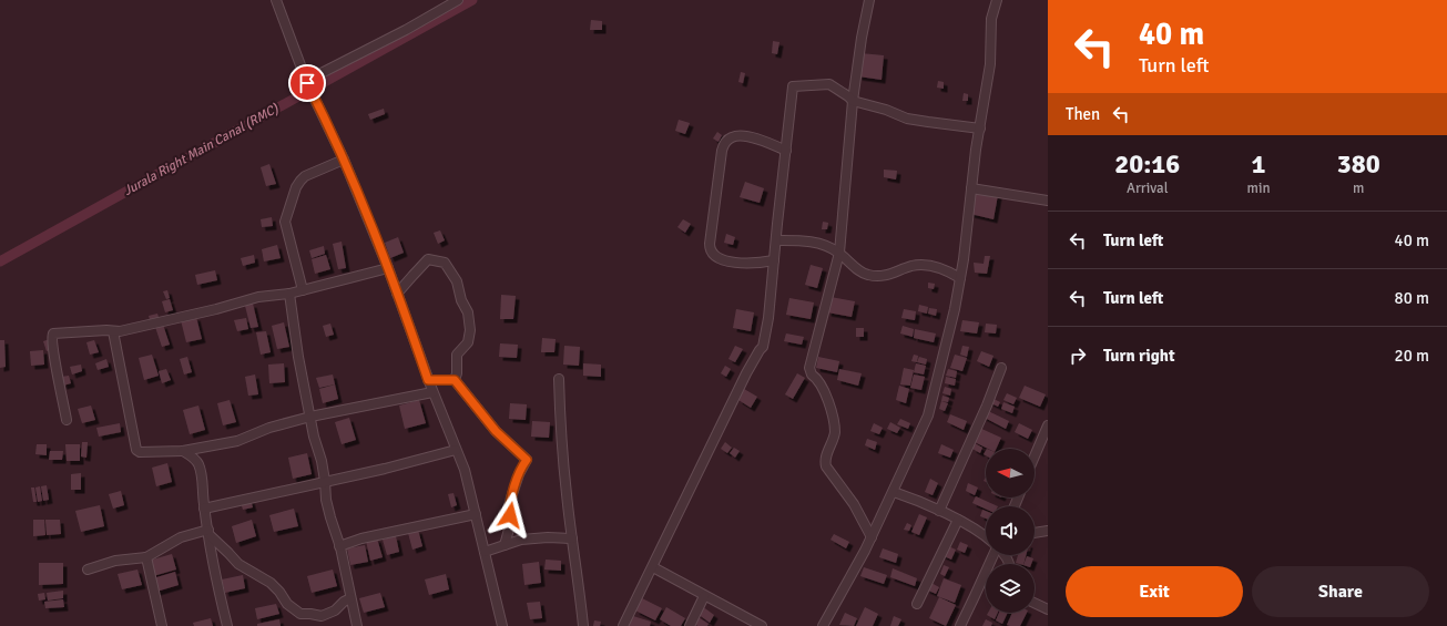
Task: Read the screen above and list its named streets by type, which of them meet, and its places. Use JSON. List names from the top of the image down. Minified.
{"water":["Jurala Right Main Canal (RMC)"],"north":"left","page":{"turn":["40 m","Turn left"],"then":"Then","eta":["20:16","Arrival","1","min","380","m"],"list":[{"name":"Turn left","value":"40 m"},{"name":"Turn left","value":"80 m"},{"name":"Turn right","value":"20 m"}],"buttons":["Exit","Share"]}}
